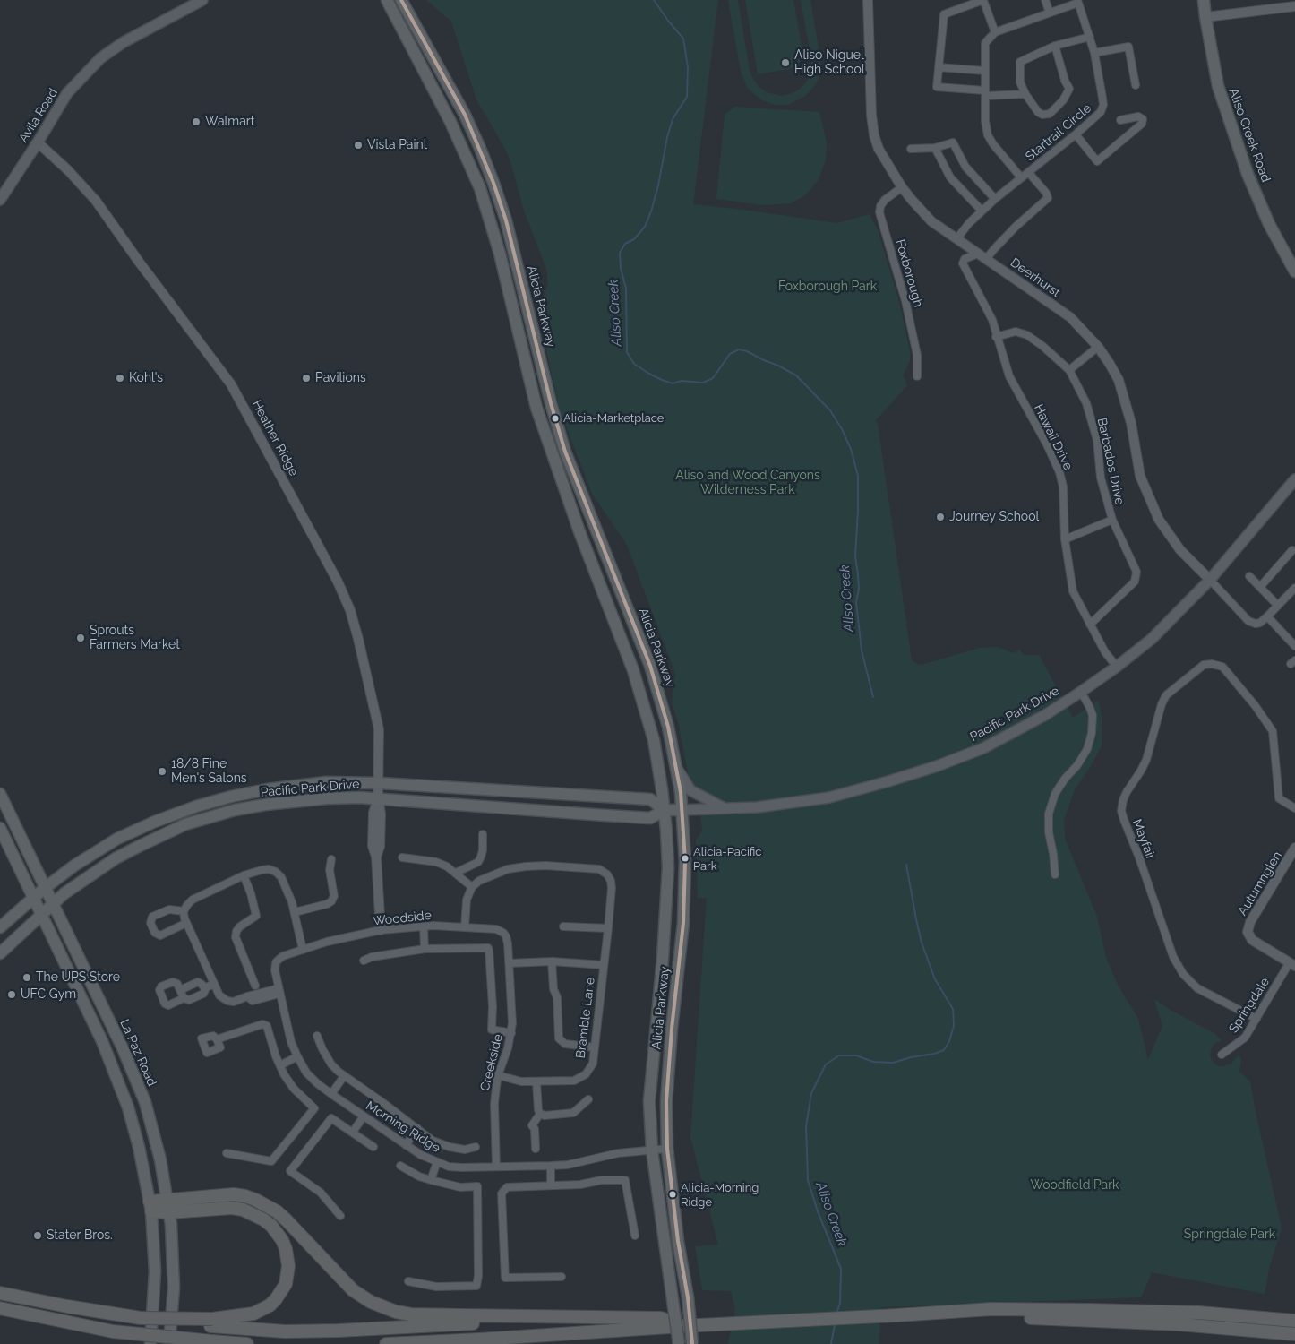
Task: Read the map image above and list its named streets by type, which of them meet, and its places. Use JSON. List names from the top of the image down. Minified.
{"streets":{"main road":["Avila Road","Aliso Creek Road","Alicia Parkway","Pacific Park Drive","La Paz Road"],"street":["Startrail Circle","Foxborough","Deerhurst","Hawaii Drive","Heather Ridge","Barbados Drive","Mayfair","Autumnglen","Woodside","Springdale","Bramble Lane","Creekside","Morning Ridge"]},"crossings":[["Avila Road","Heather Ridge"],["Startrail Circle","Deerhurst"],["Foxborough","Deerhurst"],["Deerhurst","Hawaii Drive"],["Deerhurst","Pacific Park Drive"],["Alicia Parkway","Pacific Park Drive"],["Alicia Parkway","Morning Ridge"],["Hawaii Drive","Barbados Drive"],["Hawaii Drive","Pacific Park Drive"],["Heather Ridge","Pacific Park Drive"],["Heather Ridge","Woodside"],["Pacific Park Drive","La Paz Road"],["Mayfair","Springdale"],["Autumnglen","Springdale"],["Woodside","Creekside"],["Woodside","Morning Ridge"],["Bramble Lane","Creekside"],["Creekside","Morning Ridge"]],"water":["Aliso Creek"],"parks":["Foxborough Park","Aliso and Wood Canyons Wilderness Park","Woodfield Park","Springdale Park"],"places":["Aliso Niguel High School","Walmart","Vista Paint","Kohl's","Pavilions","Alicia-Marketplace","Journey School","Sprouts Farmers Market","18/8 Fine Men's Salons","Alicia-Pacific Park","The UPS Store","UFC Gym","Alicia-Morning Ridge","Stater Bros."]}
